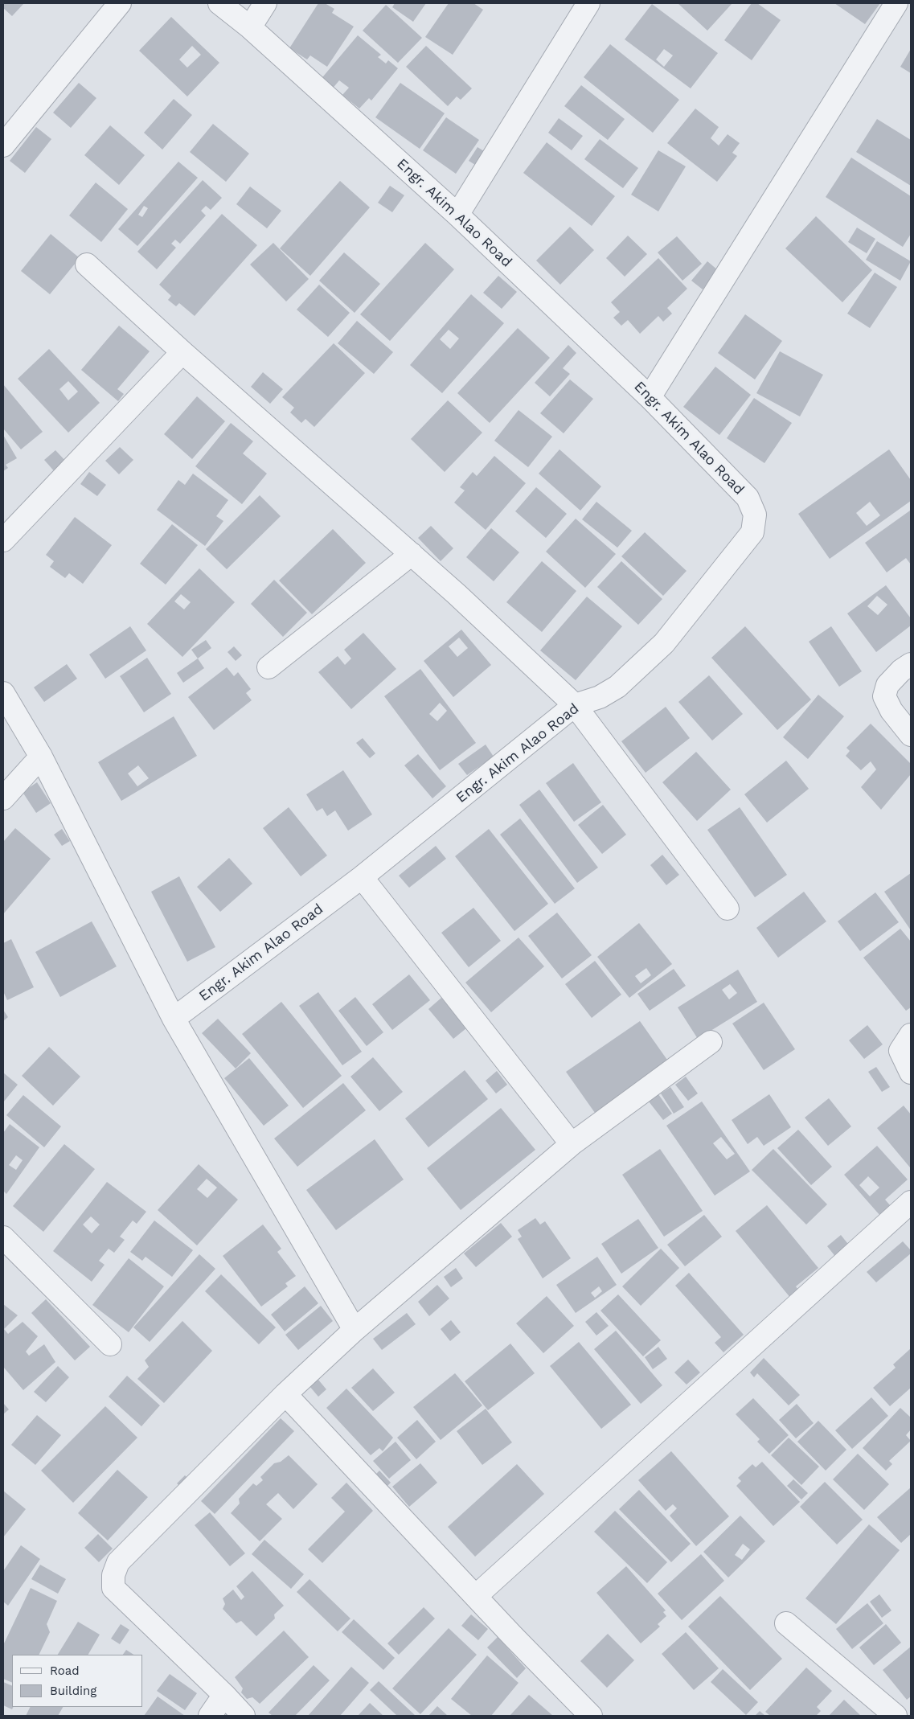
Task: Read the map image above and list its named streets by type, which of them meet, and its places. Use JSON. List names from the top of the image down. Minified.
{"streets":{"street":["Engr. Akim Alao Road"]},"legend":["Road","Building"]}
